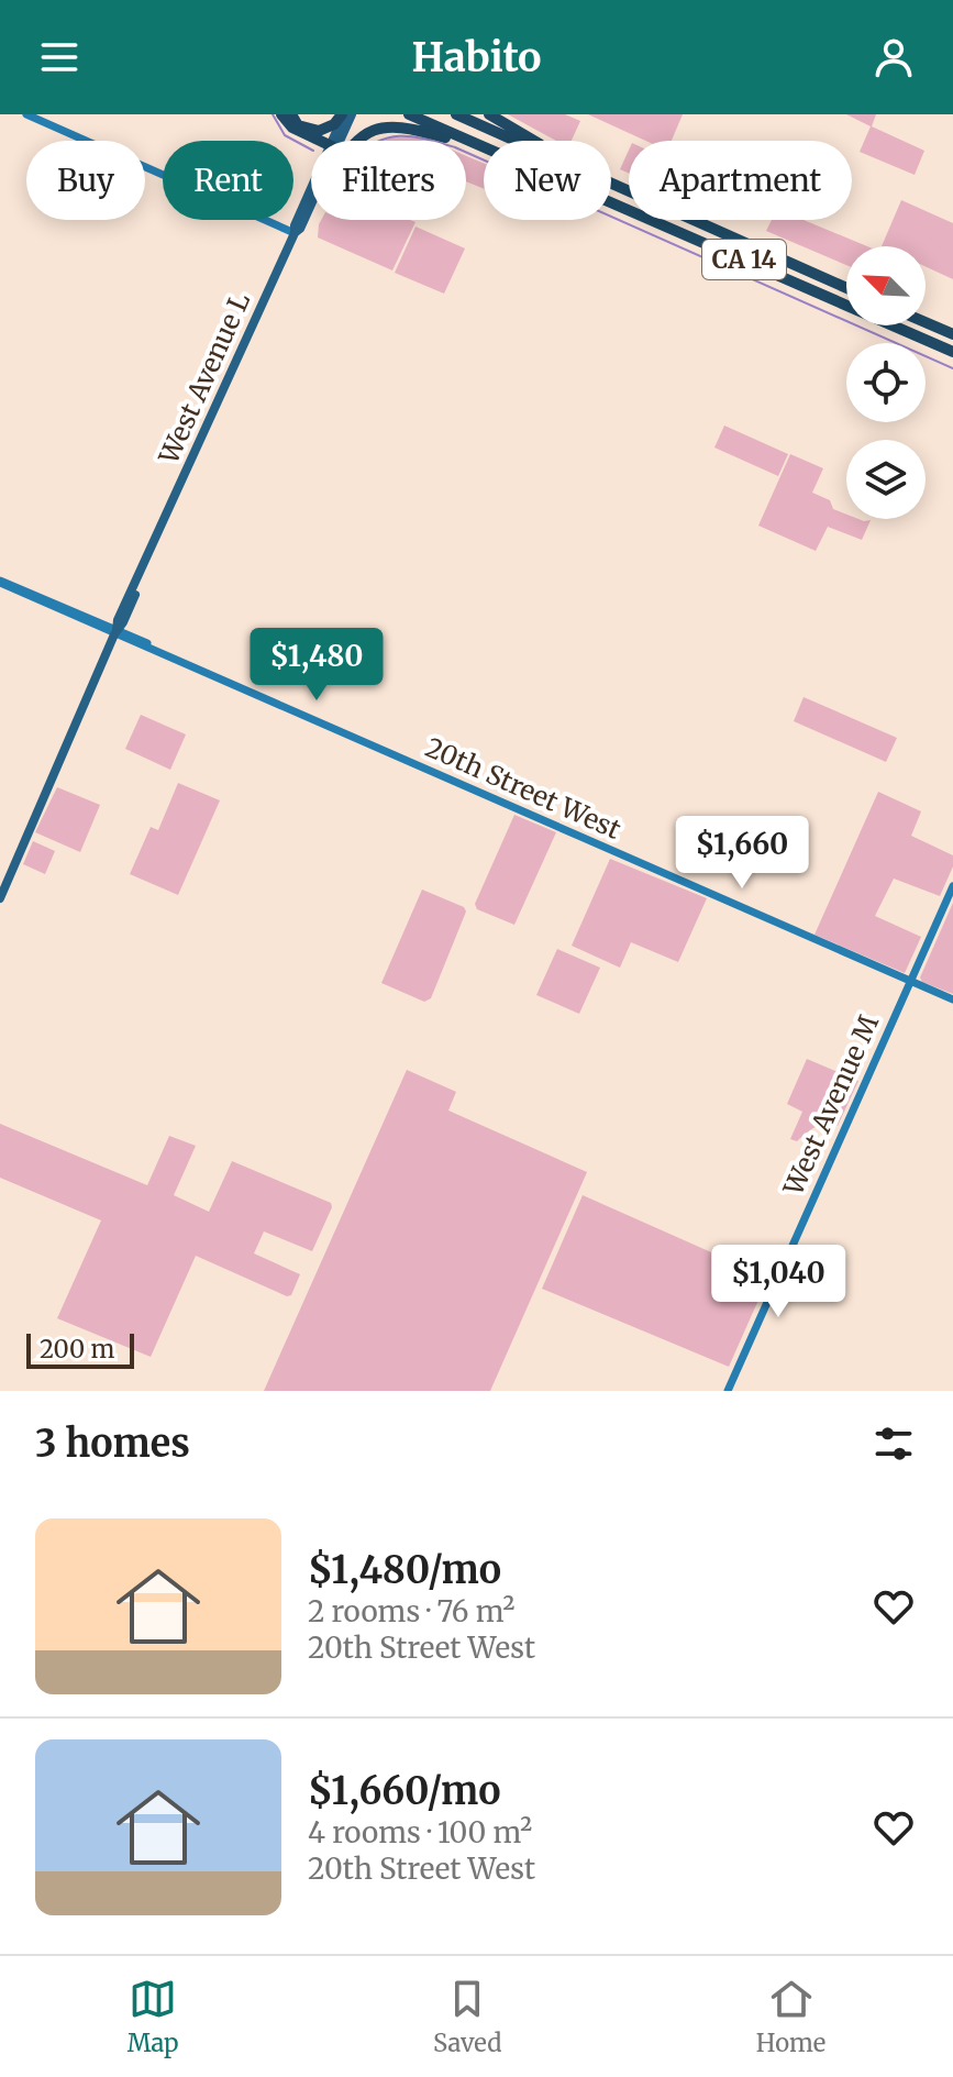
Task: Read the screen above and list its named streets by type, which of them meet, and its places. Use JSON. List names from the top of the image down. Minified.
{"streets":{"highway":["CA 14"],"main road":["West Avenue L","20th Street West","West Avenue M"]},"crossings":[["West Avenue L","20th Street West"],["20th Street West","West Avenue M"]],"scale_bar":"200 m","north":"top left","page":{"header":"Habito","chip":["Buy","Rent","Filters","New","Apartment"],"price":["$1,480","$1,660","$1,040"],"scale":"200 m","heading":"3 homes","list":[{"name":"$1,480/mo","note":"2 rooms · 76 m² · 20th Street West"},{"name":"$1,660/mo","note":"4 rooms · 100 m² · 20th Street West"}],"tabs":["Map","Saved","Home"]}}
